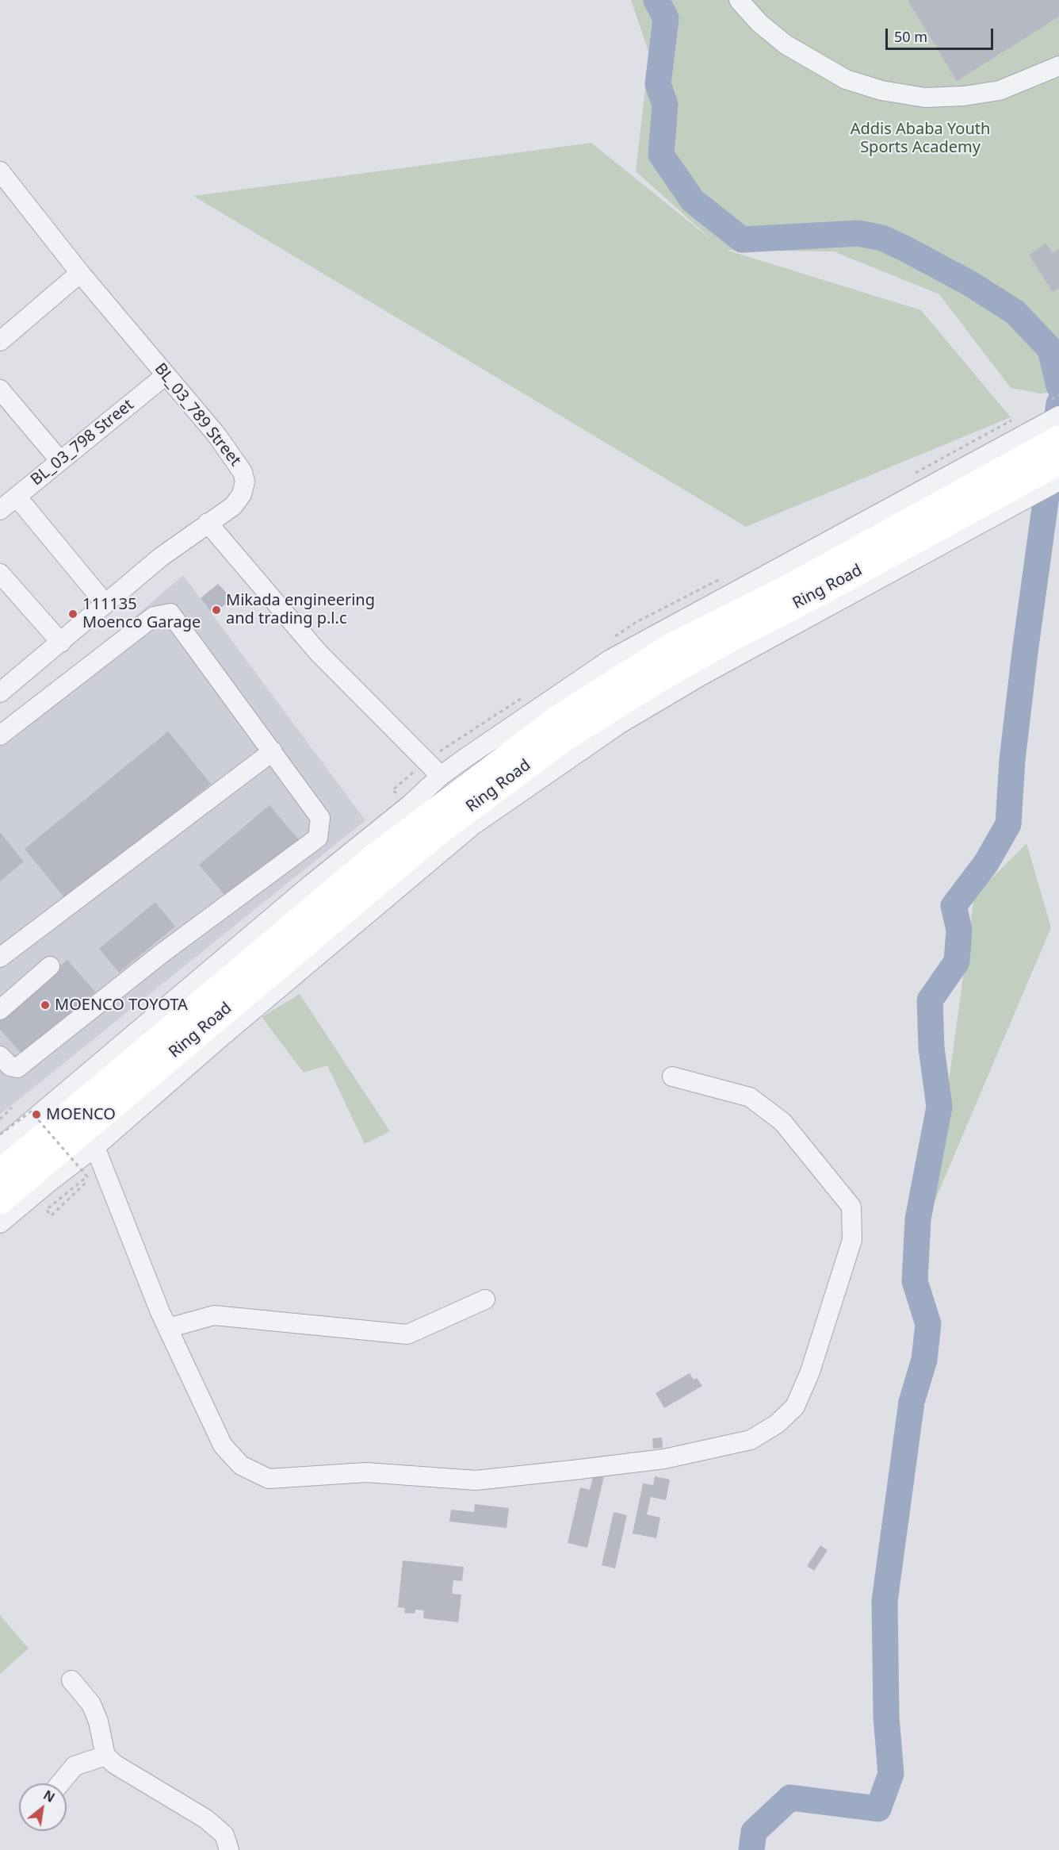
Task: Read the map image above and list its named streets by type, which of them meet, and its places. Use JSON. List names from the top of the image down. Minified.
{"streets":{"highway":["Ring Road"],"street":["BL_03_789 Street","BL_03_798 Street"]},"crossings":[["BL_03_789 Street","BL_03_798 Street"]],"parks":["Addis Ababa Youth Sports Academy"],"places":["Mikada engineering and trading p.l.c","111135 Moenco Garage","MOENCO TOYOTA","MOENCO"],"scale_bar":"50 m","north":"top right"}
